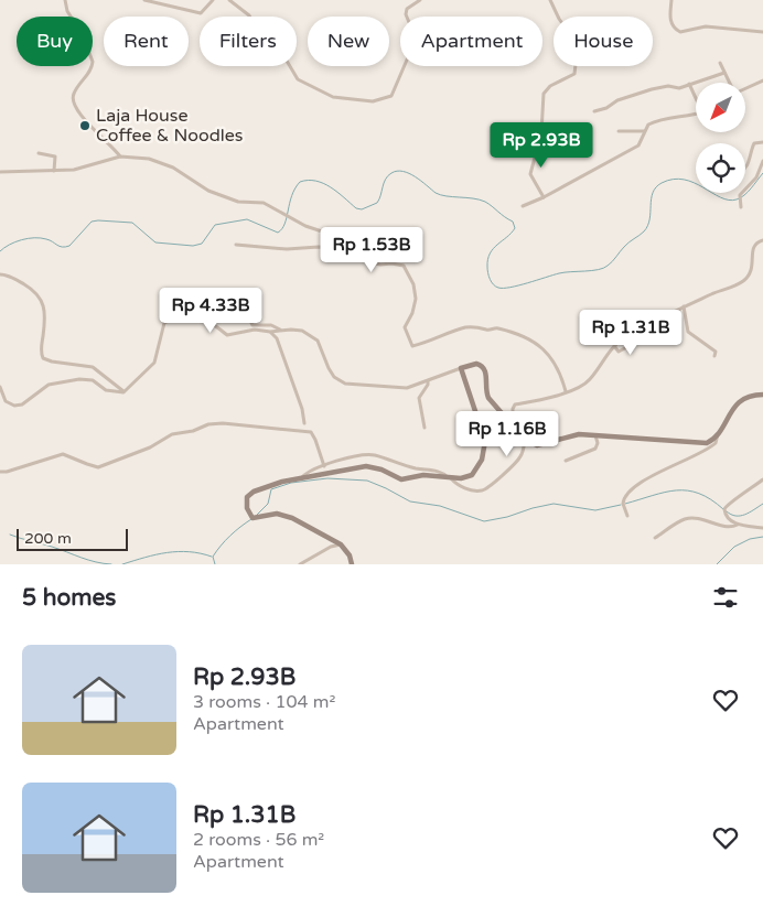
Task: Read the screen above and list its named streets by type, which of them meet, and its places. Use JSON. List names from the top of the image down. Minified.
{"places":["Laja House Coffee & Noodles"],"scale_bar":"200 m","north":"bottom left","page":{"chip":["Buy","Rent","Filters","New","Apartment","House"],"price":["Rp 2.93B","Rp 1.53B","Rp 4.33B","Rp 1.31B","Rp 1.16B"],"scale":"200 m","heading":"5 homes","list":[{"name":"Rp 2.93B","note":"3 rooms · 104 m² · Apartment"},{"name":"Rp 1.31B","note":"2 rooms · 56 m² · Apartment"}]}}
